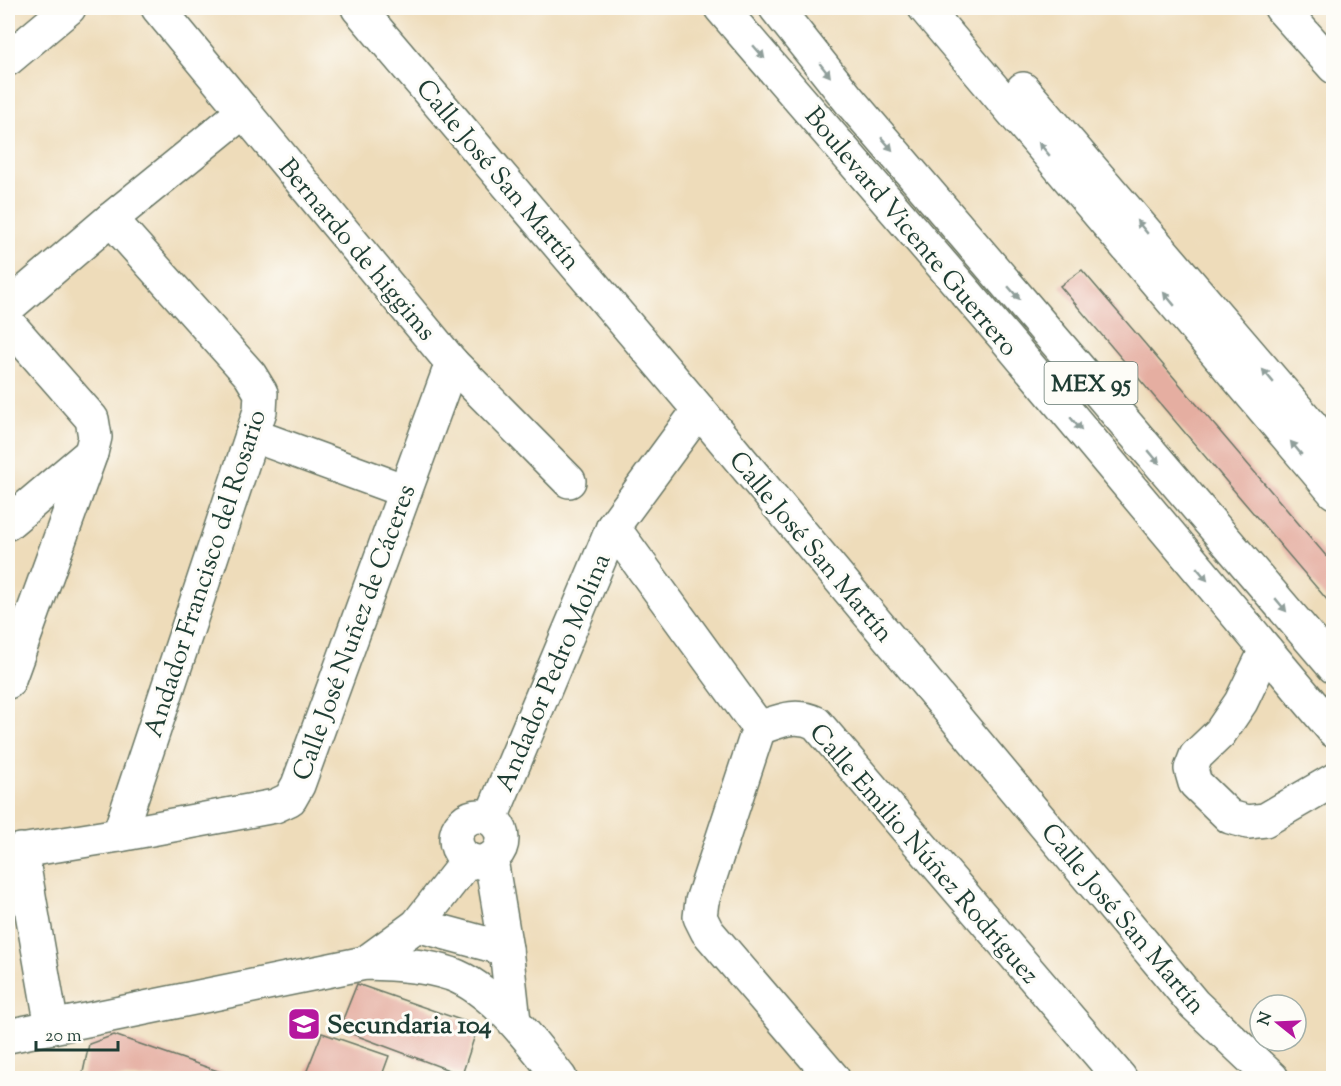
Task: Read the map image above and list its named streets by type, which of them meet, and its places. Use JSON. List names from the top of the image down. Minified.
{"streets":{"street":["Calle José San Martín","Boulevard Vicente Guerrero","Bernardo de higgims","MEX 95","Andador Francisco del Rosario","Calle José Nuñez de Cáceres","Andador Pedro Molina","Calle Emilio Núñez Rodríguez"]},"crossings":[["Calle José San Martín","Andador Pedro Molina"],["Bernardo de higgims","Calle José Nuñez de Cáceres"],["Andador Francisco del Rosario","Calle José Nuñez de Cáceres"]],"places":{"school or university":["Secundaria 104"]},"scale_bar":"20 m","north":"left"}
